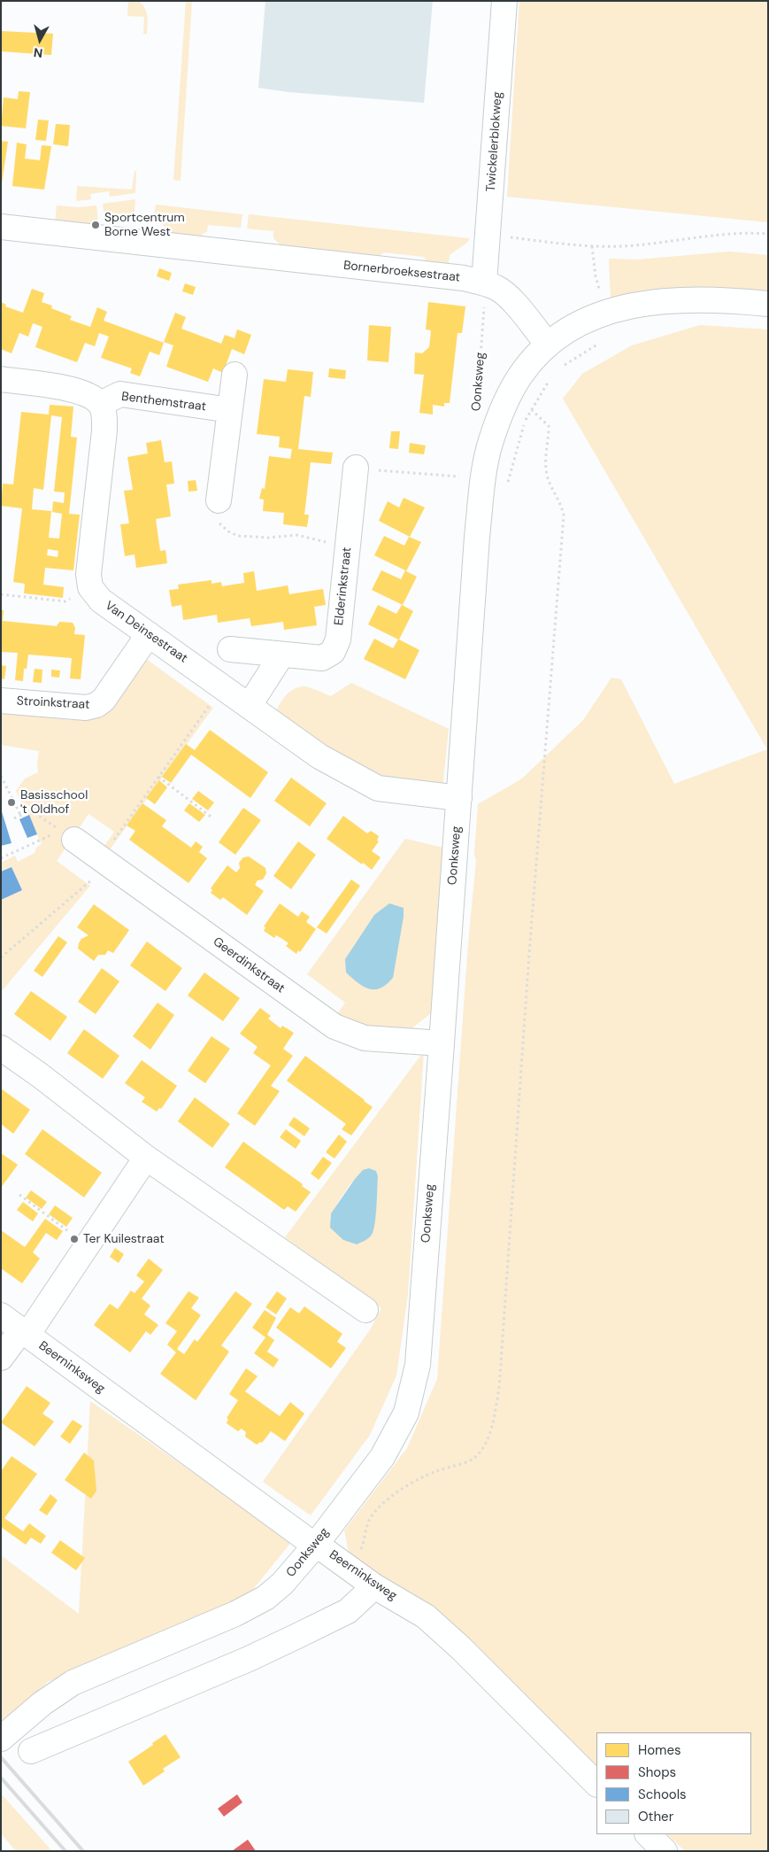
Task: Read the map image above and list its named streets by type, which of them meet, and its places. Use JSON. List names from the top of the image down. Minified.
{"streets":{"street":["Twickelerblokweg","Bornerbroeksestraat","Oonksweg","Benthemstraat","Elderinkstraat","Van Deinsestraat","Stroinkstraat","Geerdinkstraat","Beerninksweg"]},"crossings":[["Twickelerblokweg","Bornerbroeksestraat"],["Twickelerblokweg","Oonksweg"],["Bornerbroeksestraat","Oonksweg"],["Oonksweg","Van Deinsestraat"],["Oonksweg","Geerdinkstraat"],["Oonksweg","Beerninksweg"],["Van Deinsestraat","Stroinkstraat"]],"places":["Sportcentrum Borne West","Basisschool 't Oldhof","Ter Kuilestraat"],"legend":["Homes","Shops","Schools","Other"],"north":"bottom"}
